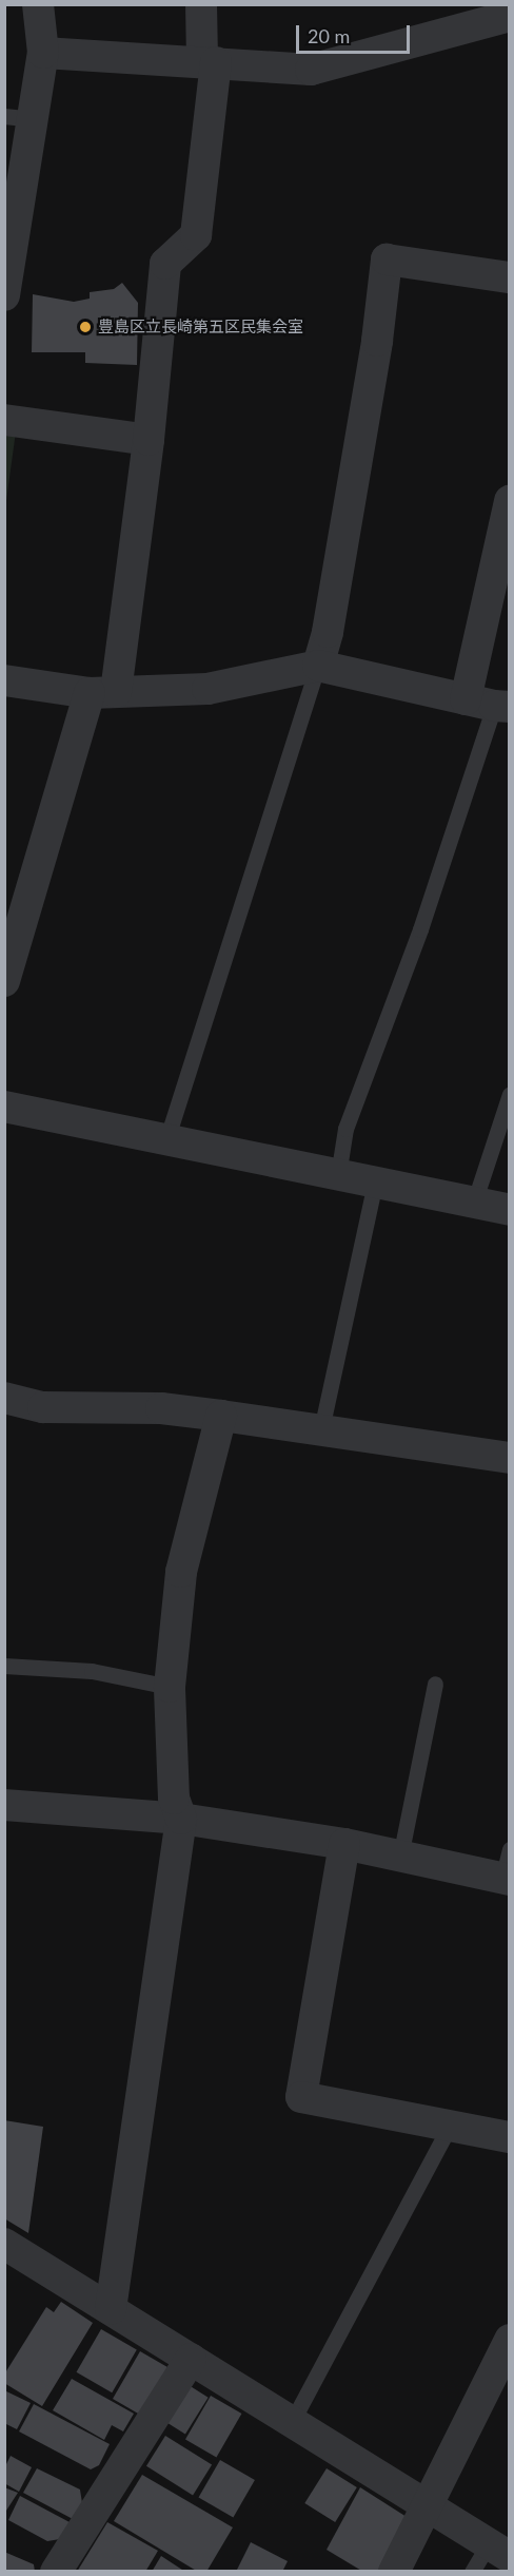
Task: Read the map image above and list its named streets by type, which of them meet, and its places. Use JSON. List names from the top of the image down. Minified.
{"places":["豊島区立長崎第五区民集会室"],"scale_bar":"20 m"}
